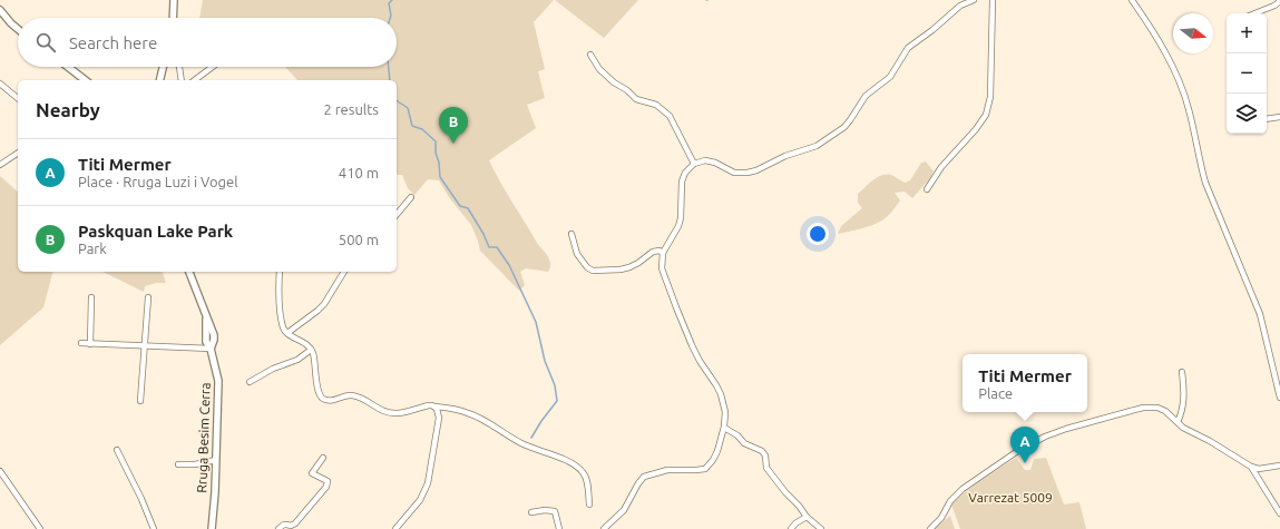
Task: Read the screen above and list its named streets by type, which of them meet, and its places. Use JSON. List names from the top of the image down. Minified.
{"streets":{"street":["Rruga Besim Cerra"]},"parks":["Varrezat 5009"],"north":"right","page":{"map_buttons":["+","−"],"search":"Search here","heading":["Nearby","2 results"],"pins":["B","A"],"list":[{"mark":"A","name":"Titi Mermer","note":"Place · Rruga Luzi i Vogel","value":"410 m"},{"mark":"B","name":"Paskquan Lake Park","note":"Park","value":"500 m"}],"popup":["Titi Mermer","Place"]}}
